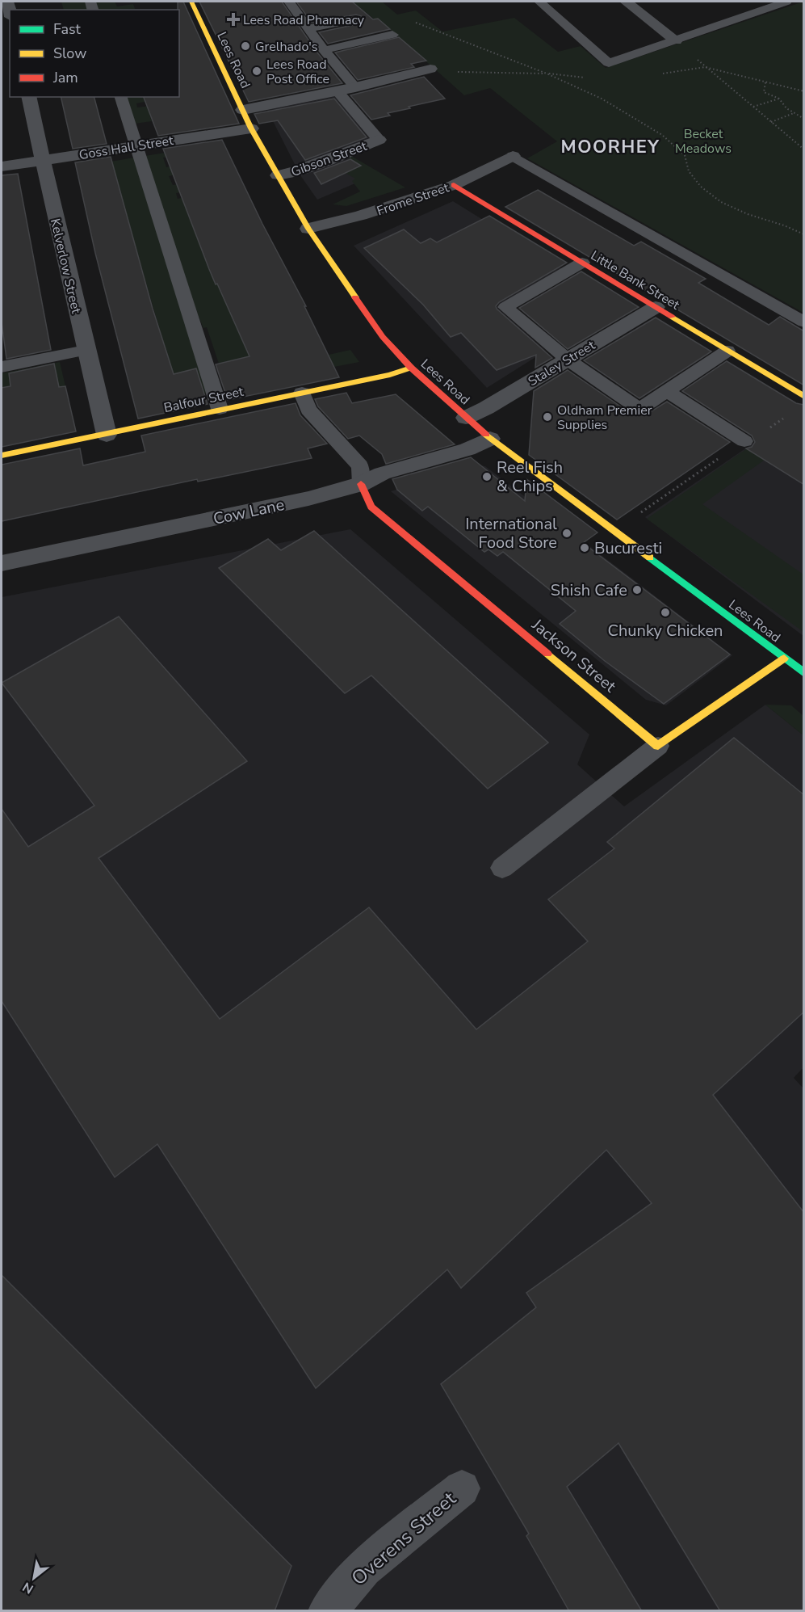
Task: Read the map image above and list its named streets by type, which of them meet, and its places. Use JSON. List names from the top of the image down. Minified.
{"streets":{"street":["Lees Road","Goss Hall Street","Gibson Street","Frome Street","Kelverlow Street","Little Bank Street","Staley Street","Balfour Street","Cow Lane","Jackson Street","Overens Street"]},"crossings":[["Lees Road","Goss Hall Street"],["Lees Road","Gibson Street"],["Lees Road","Frome Street"],["Lees Road","Staley Street"],["Lees Road","Balfour Street"],["Lees Road","Cow Lane"],["Goss Hall Street","Kelverlow Street"],["Frome Street","Little Bank Street"],["Kelverlow Street","Balfour Street"],["Little Bank Street","Staley Street"],["Cow Lane","Jackson Street"]],"districts":["MOORHEY"],"parks":["Becket Meadows"],"places":{"health":["Lees Road Pharmacy"],"other":["Grelhado's","Lees Road Post Office","Oldham Premier Supplies","Reel Fish & Chips","International Food Store","Bucuresti","Shish Cafe","Chunky Chicken"]},"legend":["Fast","Slow","Jam"],"north":"bottom left"}
